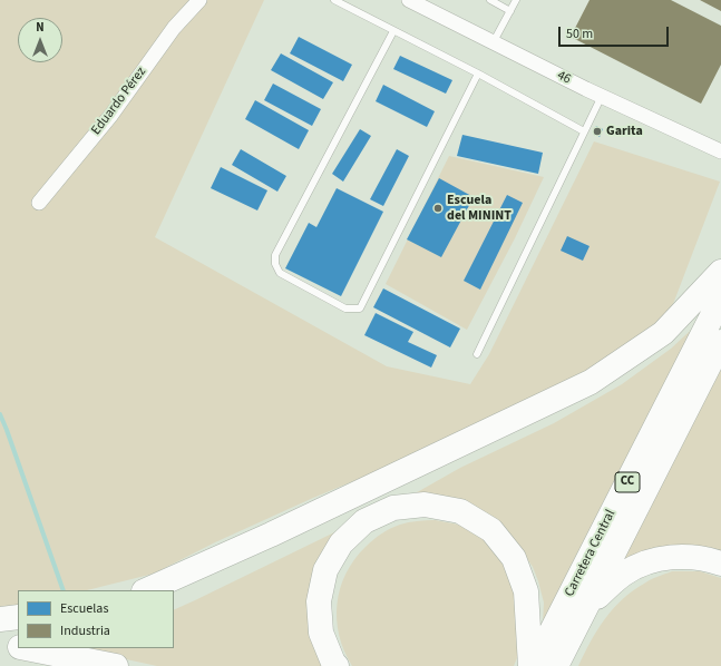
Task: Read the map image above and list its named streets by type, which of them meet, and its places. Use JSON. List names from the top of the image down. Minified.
{"streets":{"highway":["CC","Carretera Central"],"street":["46","Eduardo Pérez"]},"places":["Garita","Escuela del MININT"],"legend":["Escuelas","Industria"],"scale_bar":"50 m","north":"top"}
